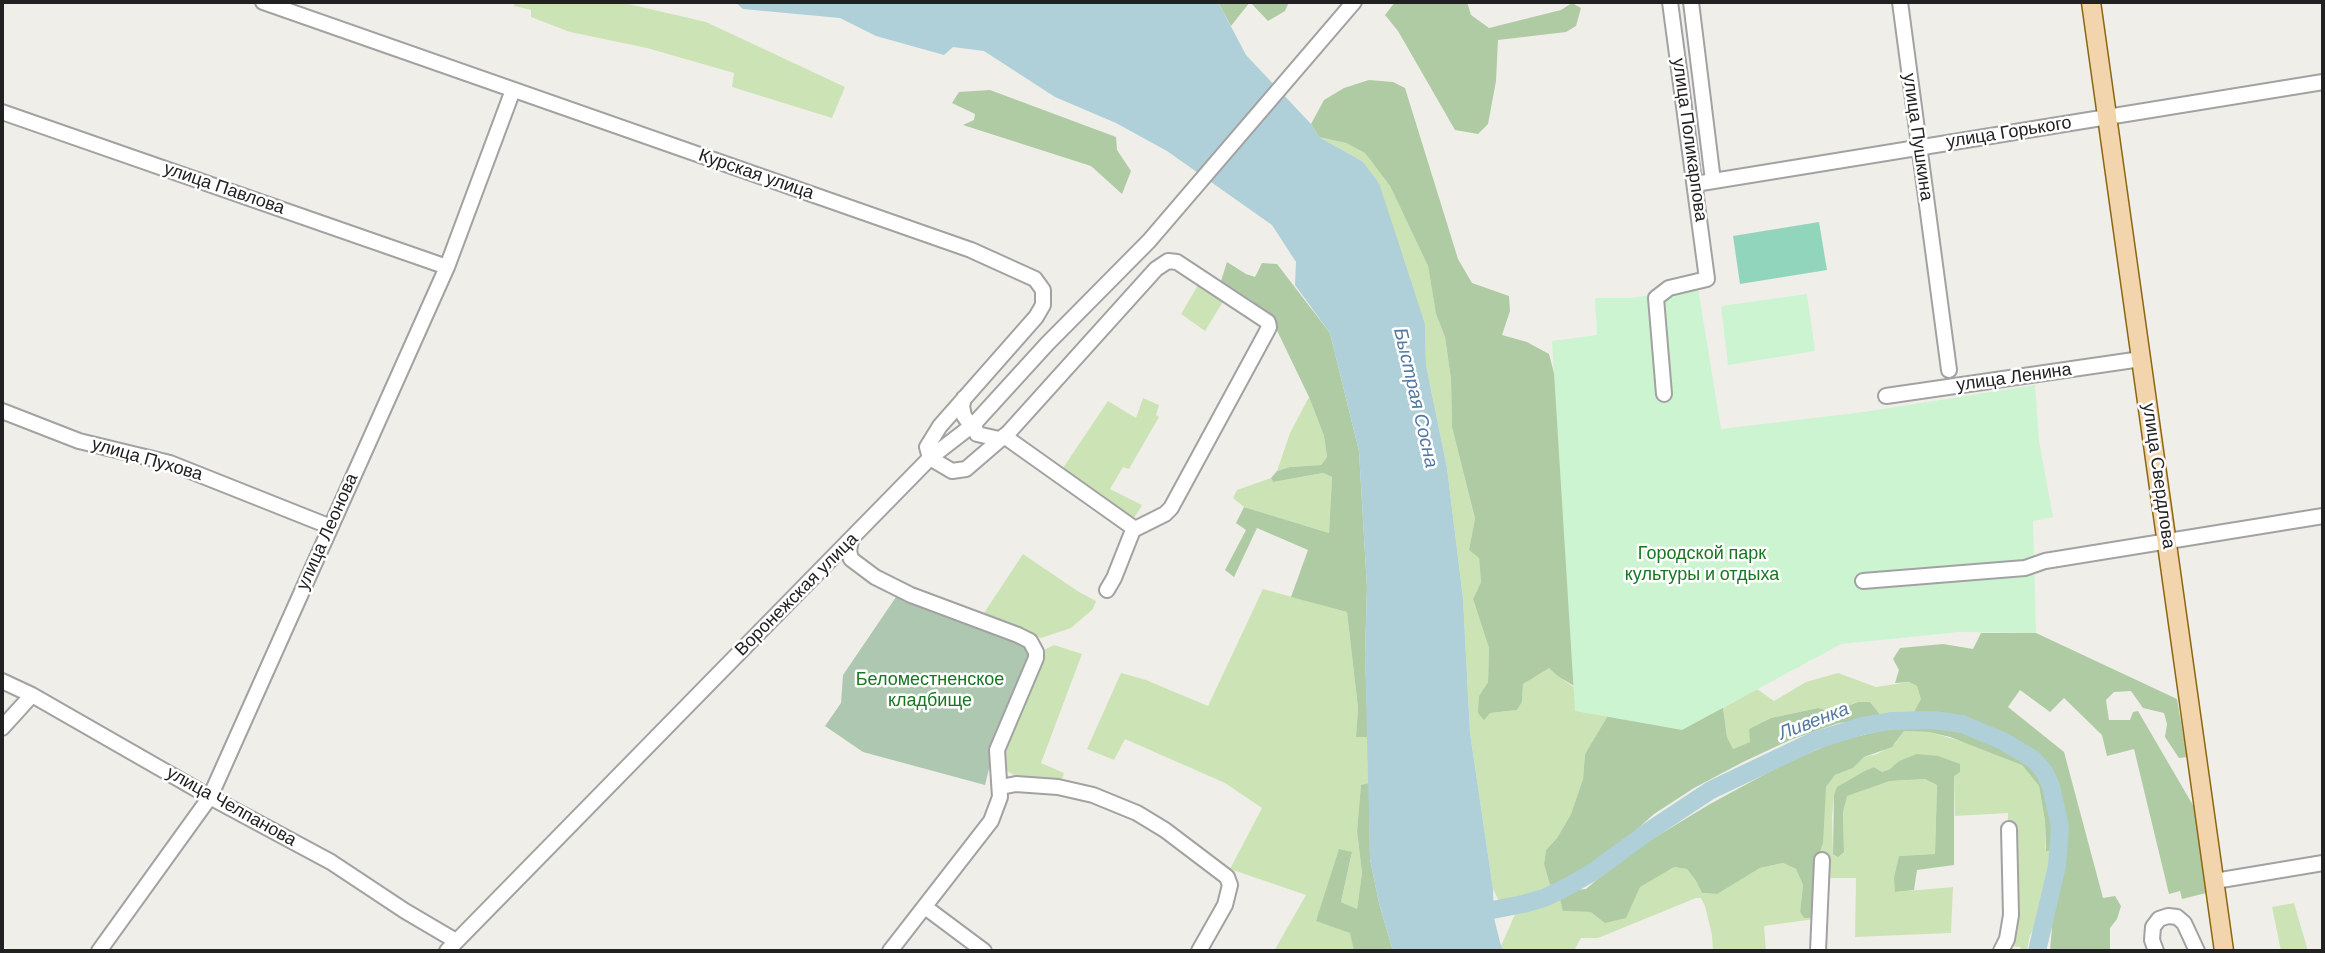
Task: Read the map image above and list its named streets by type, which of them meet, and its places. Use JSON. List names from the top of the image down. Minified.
{"streets":{"main road":["улица Свердлова"],"street":["улица Горького","улица Пушкина","улица Поликарпова","Курская улица","улица Павлова","улица Ленина","улица Пухова","улица Леонова","Воронежская улица","улица Челпанова"]},"crossings":[["улица Горького","улица Пушкина"],["улица Горького","улица Поликарпова"],["улица Горького","улица Свердлова"],["Курская улица","улица Леонова"],["Курская улица","Воронежская улица"],["улица Павлова","улица Леонова"],["улица Ленина","улица Свердлова"],["улица Пухова","улица Леонова"],["улица Леонова","улица Челпанова"],["Воронежская улица","улица Челпанова"]],"water":["Быстрая Сосна","Ливенка"],"parks":["Городской парк культуры и отдыха","Беломестненское кладбище"]}
